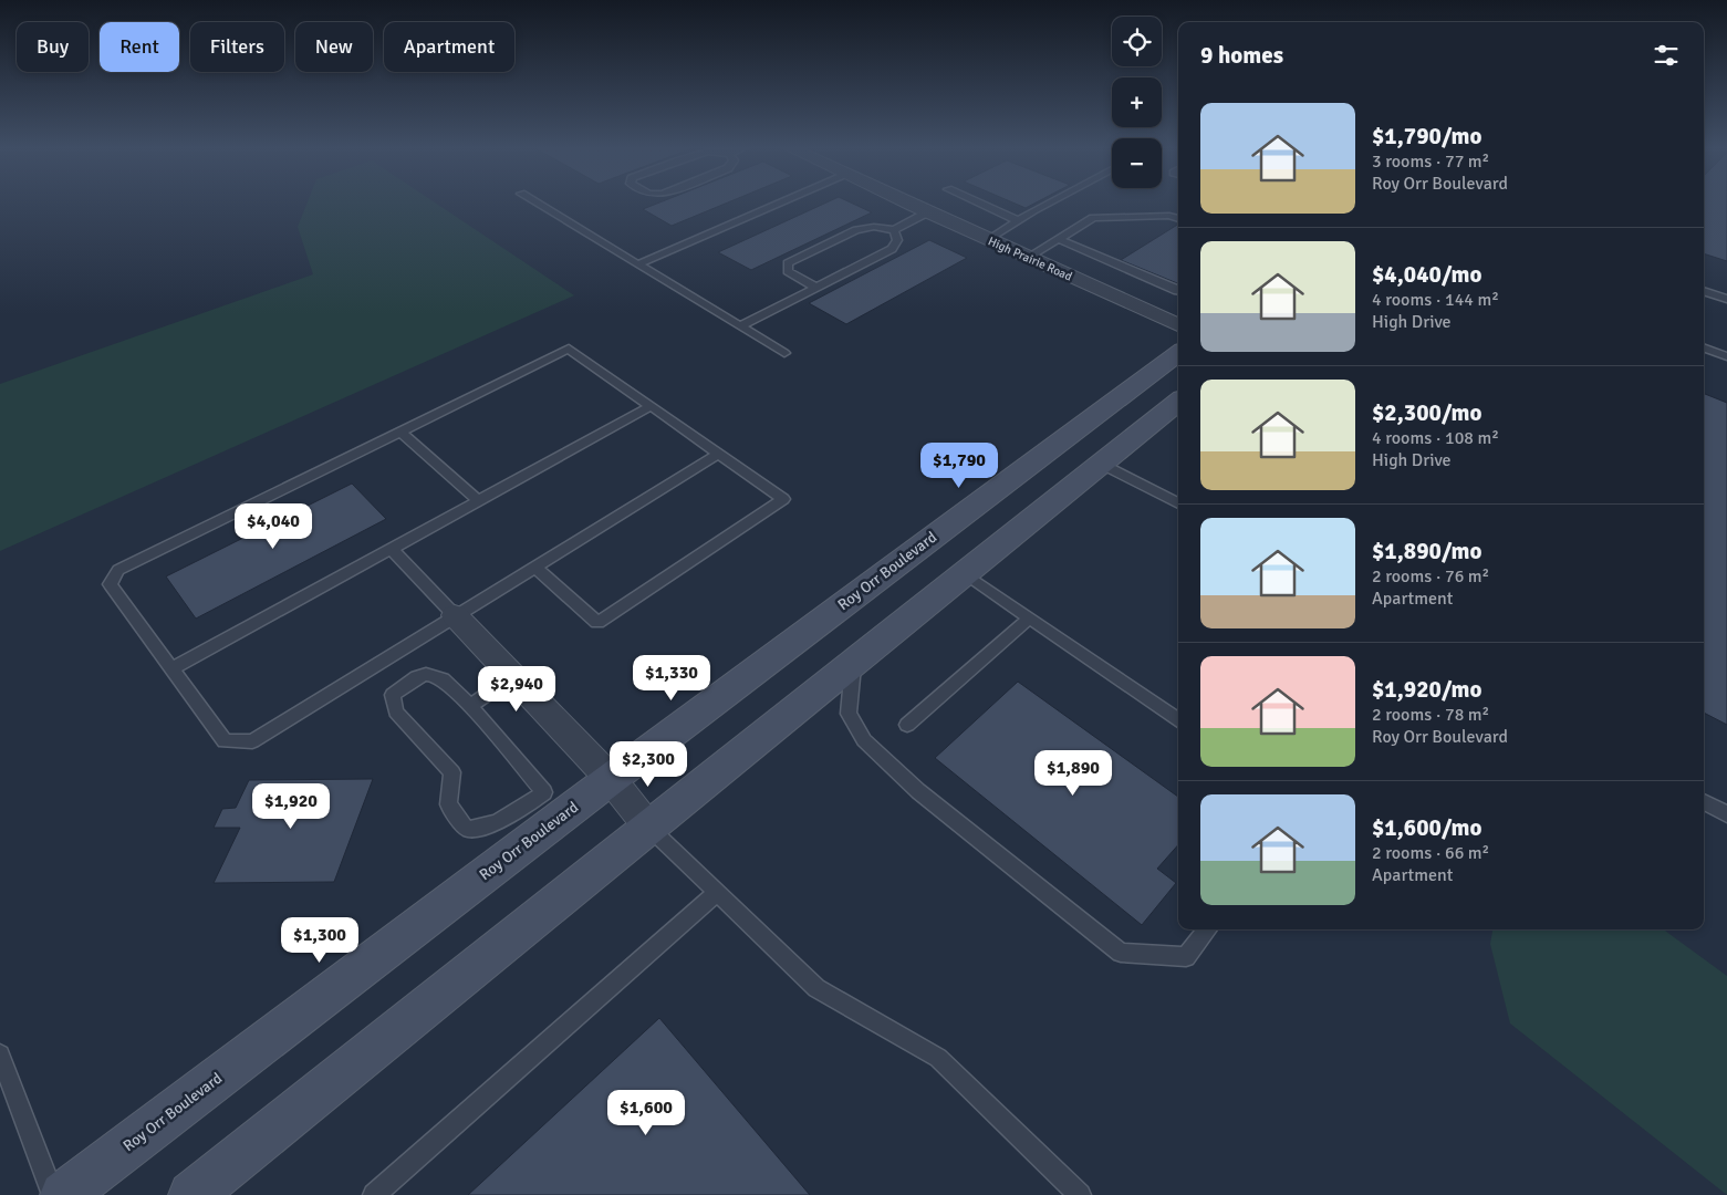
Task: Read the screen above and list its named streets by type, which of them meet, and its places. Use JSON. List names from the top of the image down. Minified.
{"streets":{"main road":["Roy Orr Boulevard"],"street":["High Prairie Road"]},"page":{"map_buttons":["+","−"],"chip":["Buy","Rent","Filters","New","Apartment"],"heading":"9 homes","list":[{"name":"$1,790/mo","note":"3 rooms · 77 m² · Roy Orr Boulevard"},{"name":"$4,040/mo","note":"4 rooms · 144 m² · High Drive"},{"name":"$2,300/mo","note":"4 rooms · 108 m² · High Drive"},{"name":"$1,890/mo","note":"2 rooms · 76 m² · Apartment"},{"name":"$1,920/mo","note":"2 rooms · 78 m² · Roy Orr Boulevard"},{"name":"$1,600/mo","note":"2 rooms · 66 m² · Apartment"}],"price":["$1,790","$4,040","$1,330","$2,940","$2,300","$1,890","$1,920","$1,300","$1,600"]}}
